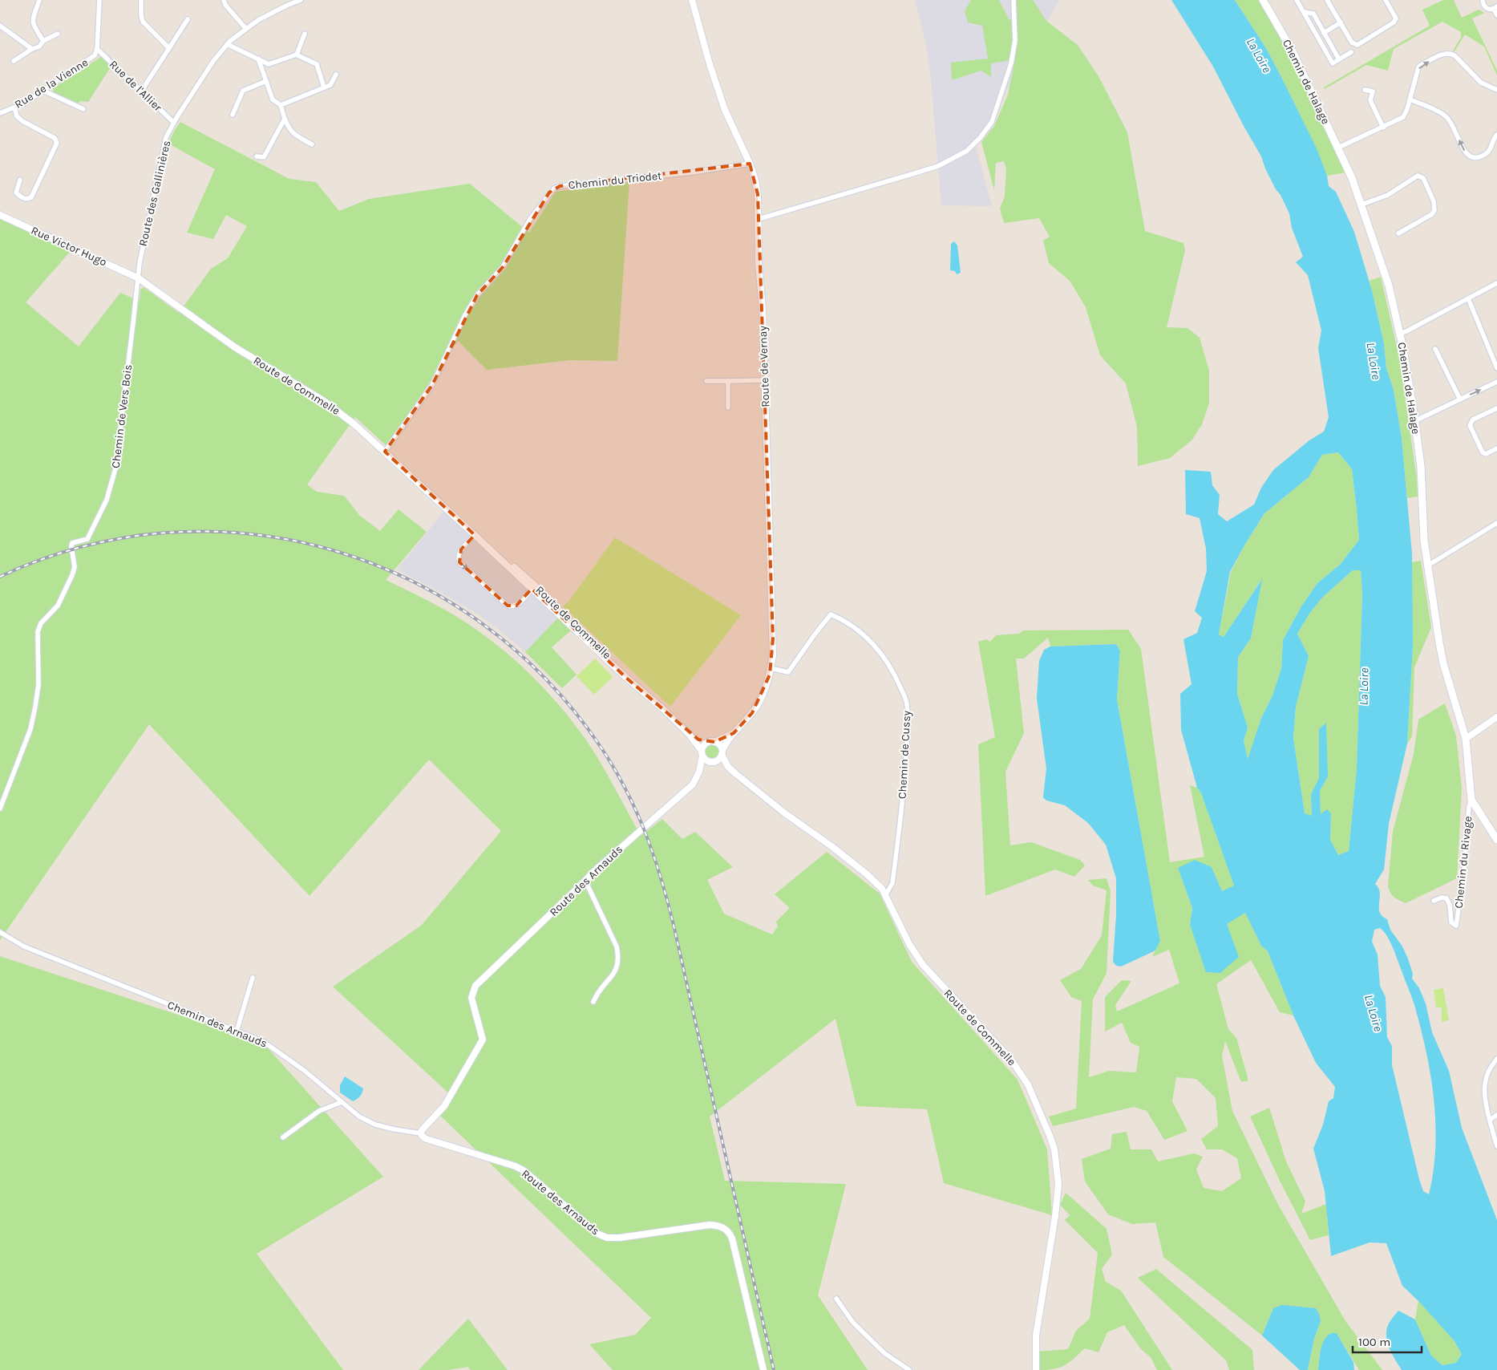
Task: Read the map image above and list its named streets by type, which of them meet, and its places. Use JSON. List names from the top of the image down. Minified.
{"streets":{"main road":["Chemin de Halage"],"street":["Rue de la Vienne","Rue de l'Allier","Chemin du Triodet","Route des Gallinières","Rue Victor Hugo","Route de Vernay","Route de Commelle","Chemin de Vers Bois","Chemin de Cussy","Chemin du Rivage","Route des Arnauds","Chemin des Arnauds"]},"crossings":[["Chemin de Halage","Chemin du Rivage"],["Rue de la Vienne","Rue de l'Allier"],["Rue de l'Allier","Route des Gallinières"],["Chemin du Triodet","Route de Vernay"],["Chemin du Triodet","Route de Commelle"],["Route des Gallinières","Rue Victor Hugo"],["Route des Gallinières","Route de Commelle"],["Route des Gallinières","Chemin de Vers Bois"],["Rue Victor Hugo","Route de Commelle"],["Rue Victor Hugo","Chemin de Vers Bois"],["Route de Vernay","Route de Commelle"],["Route de Vernay","Chemin de Cussy"],["Route de Vernay","Route des Arnauds"],["Route de Commelle","Chemin de Vers Bois"],["Route de Commelle","Chemin de Cussy"],["Route de Commelle","Route des Arnauds"],["Route des Arnauds","Chemin des Arnauds"]],"water":["La Loire"],"scale_bar":"100 m"}
